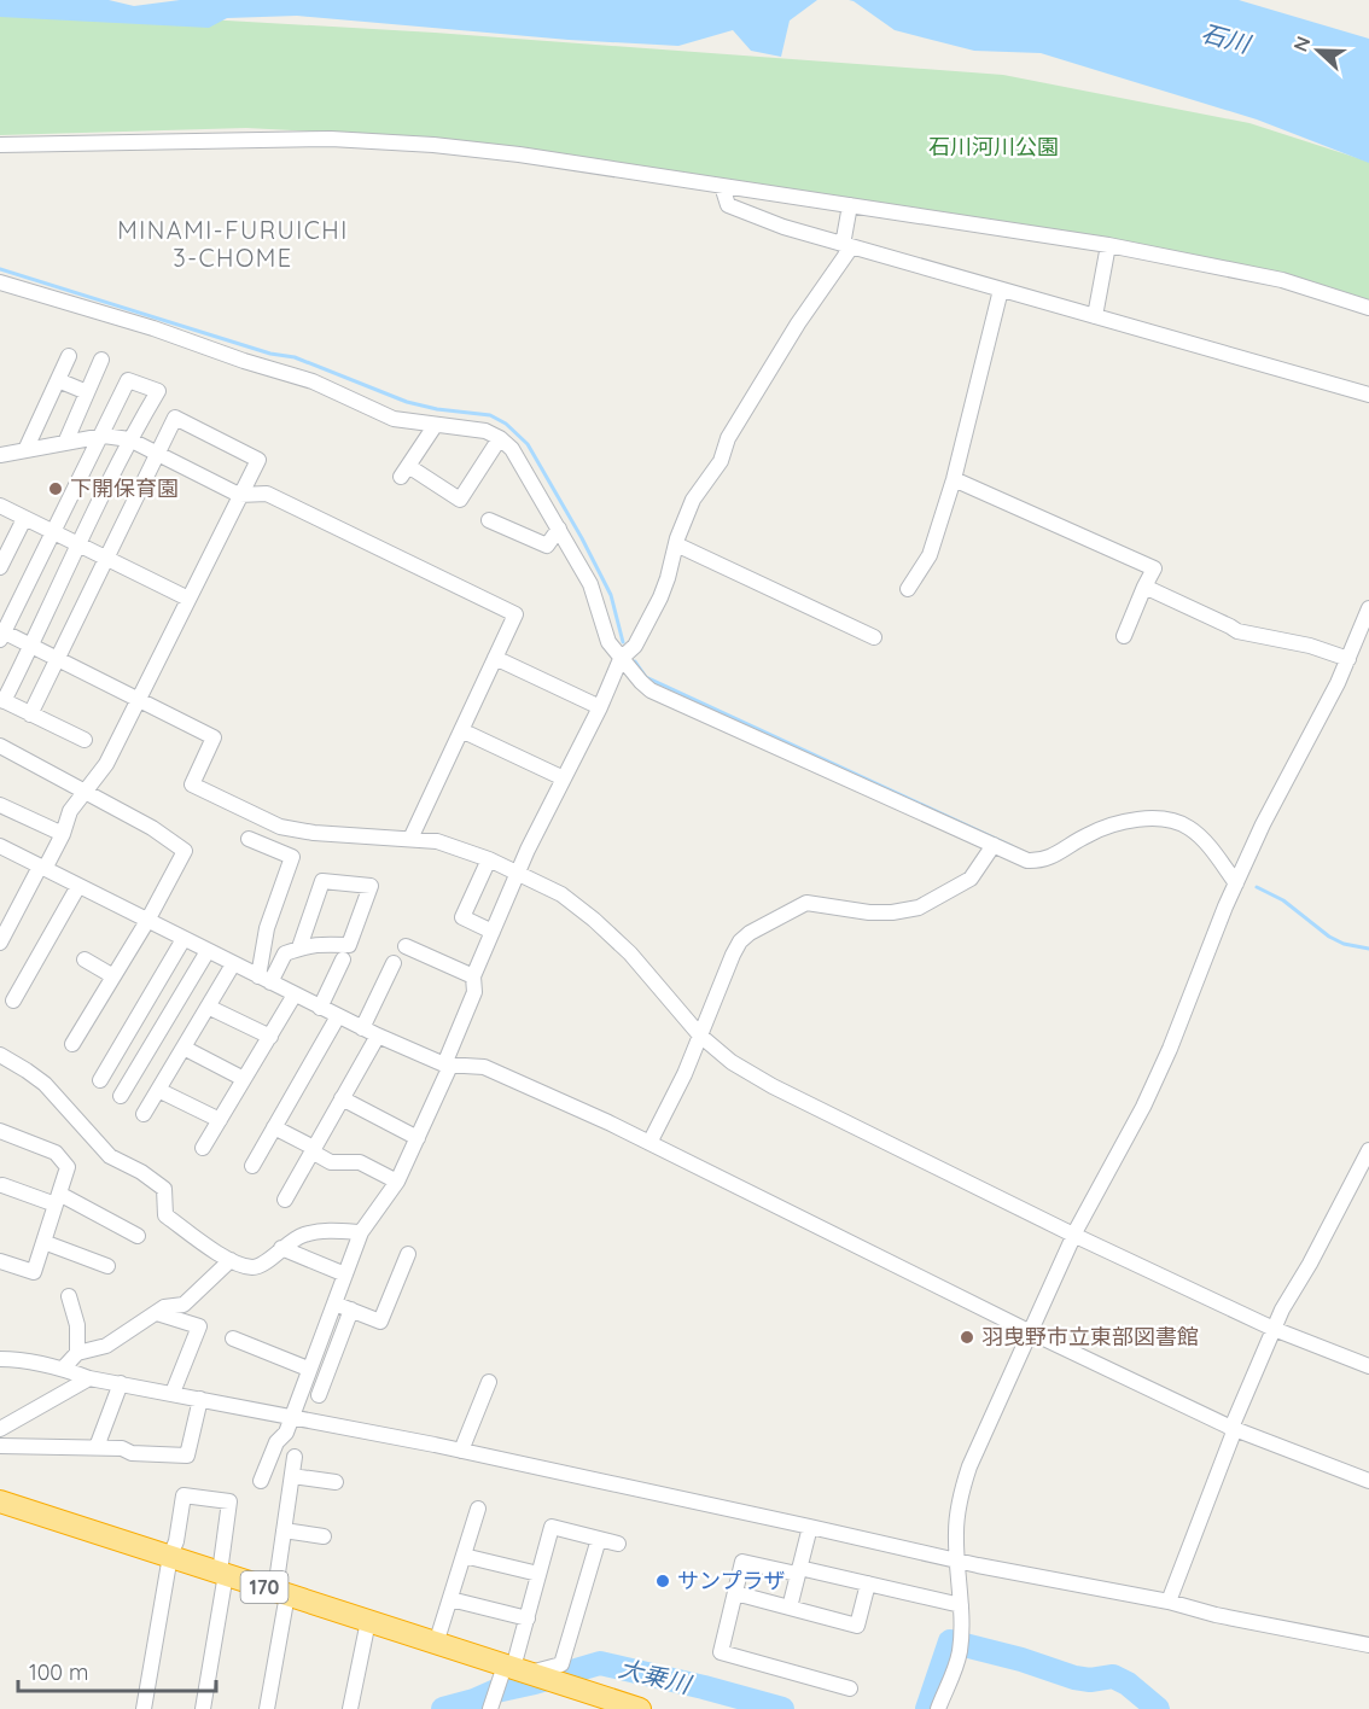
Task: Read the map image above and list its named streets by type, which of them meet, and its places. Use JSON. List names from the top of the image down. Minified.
{"streets":{"highway":["170"]},"districts":["MINAMI-FURUICHI 3-CHOME"],"water":["石川","大乗川"],"parks":["石川河川公園"],"places":["下開保育園","羽曳野市立東部図書館","サンプラザ"],"scale_bar":"100 m","north":"left"}
